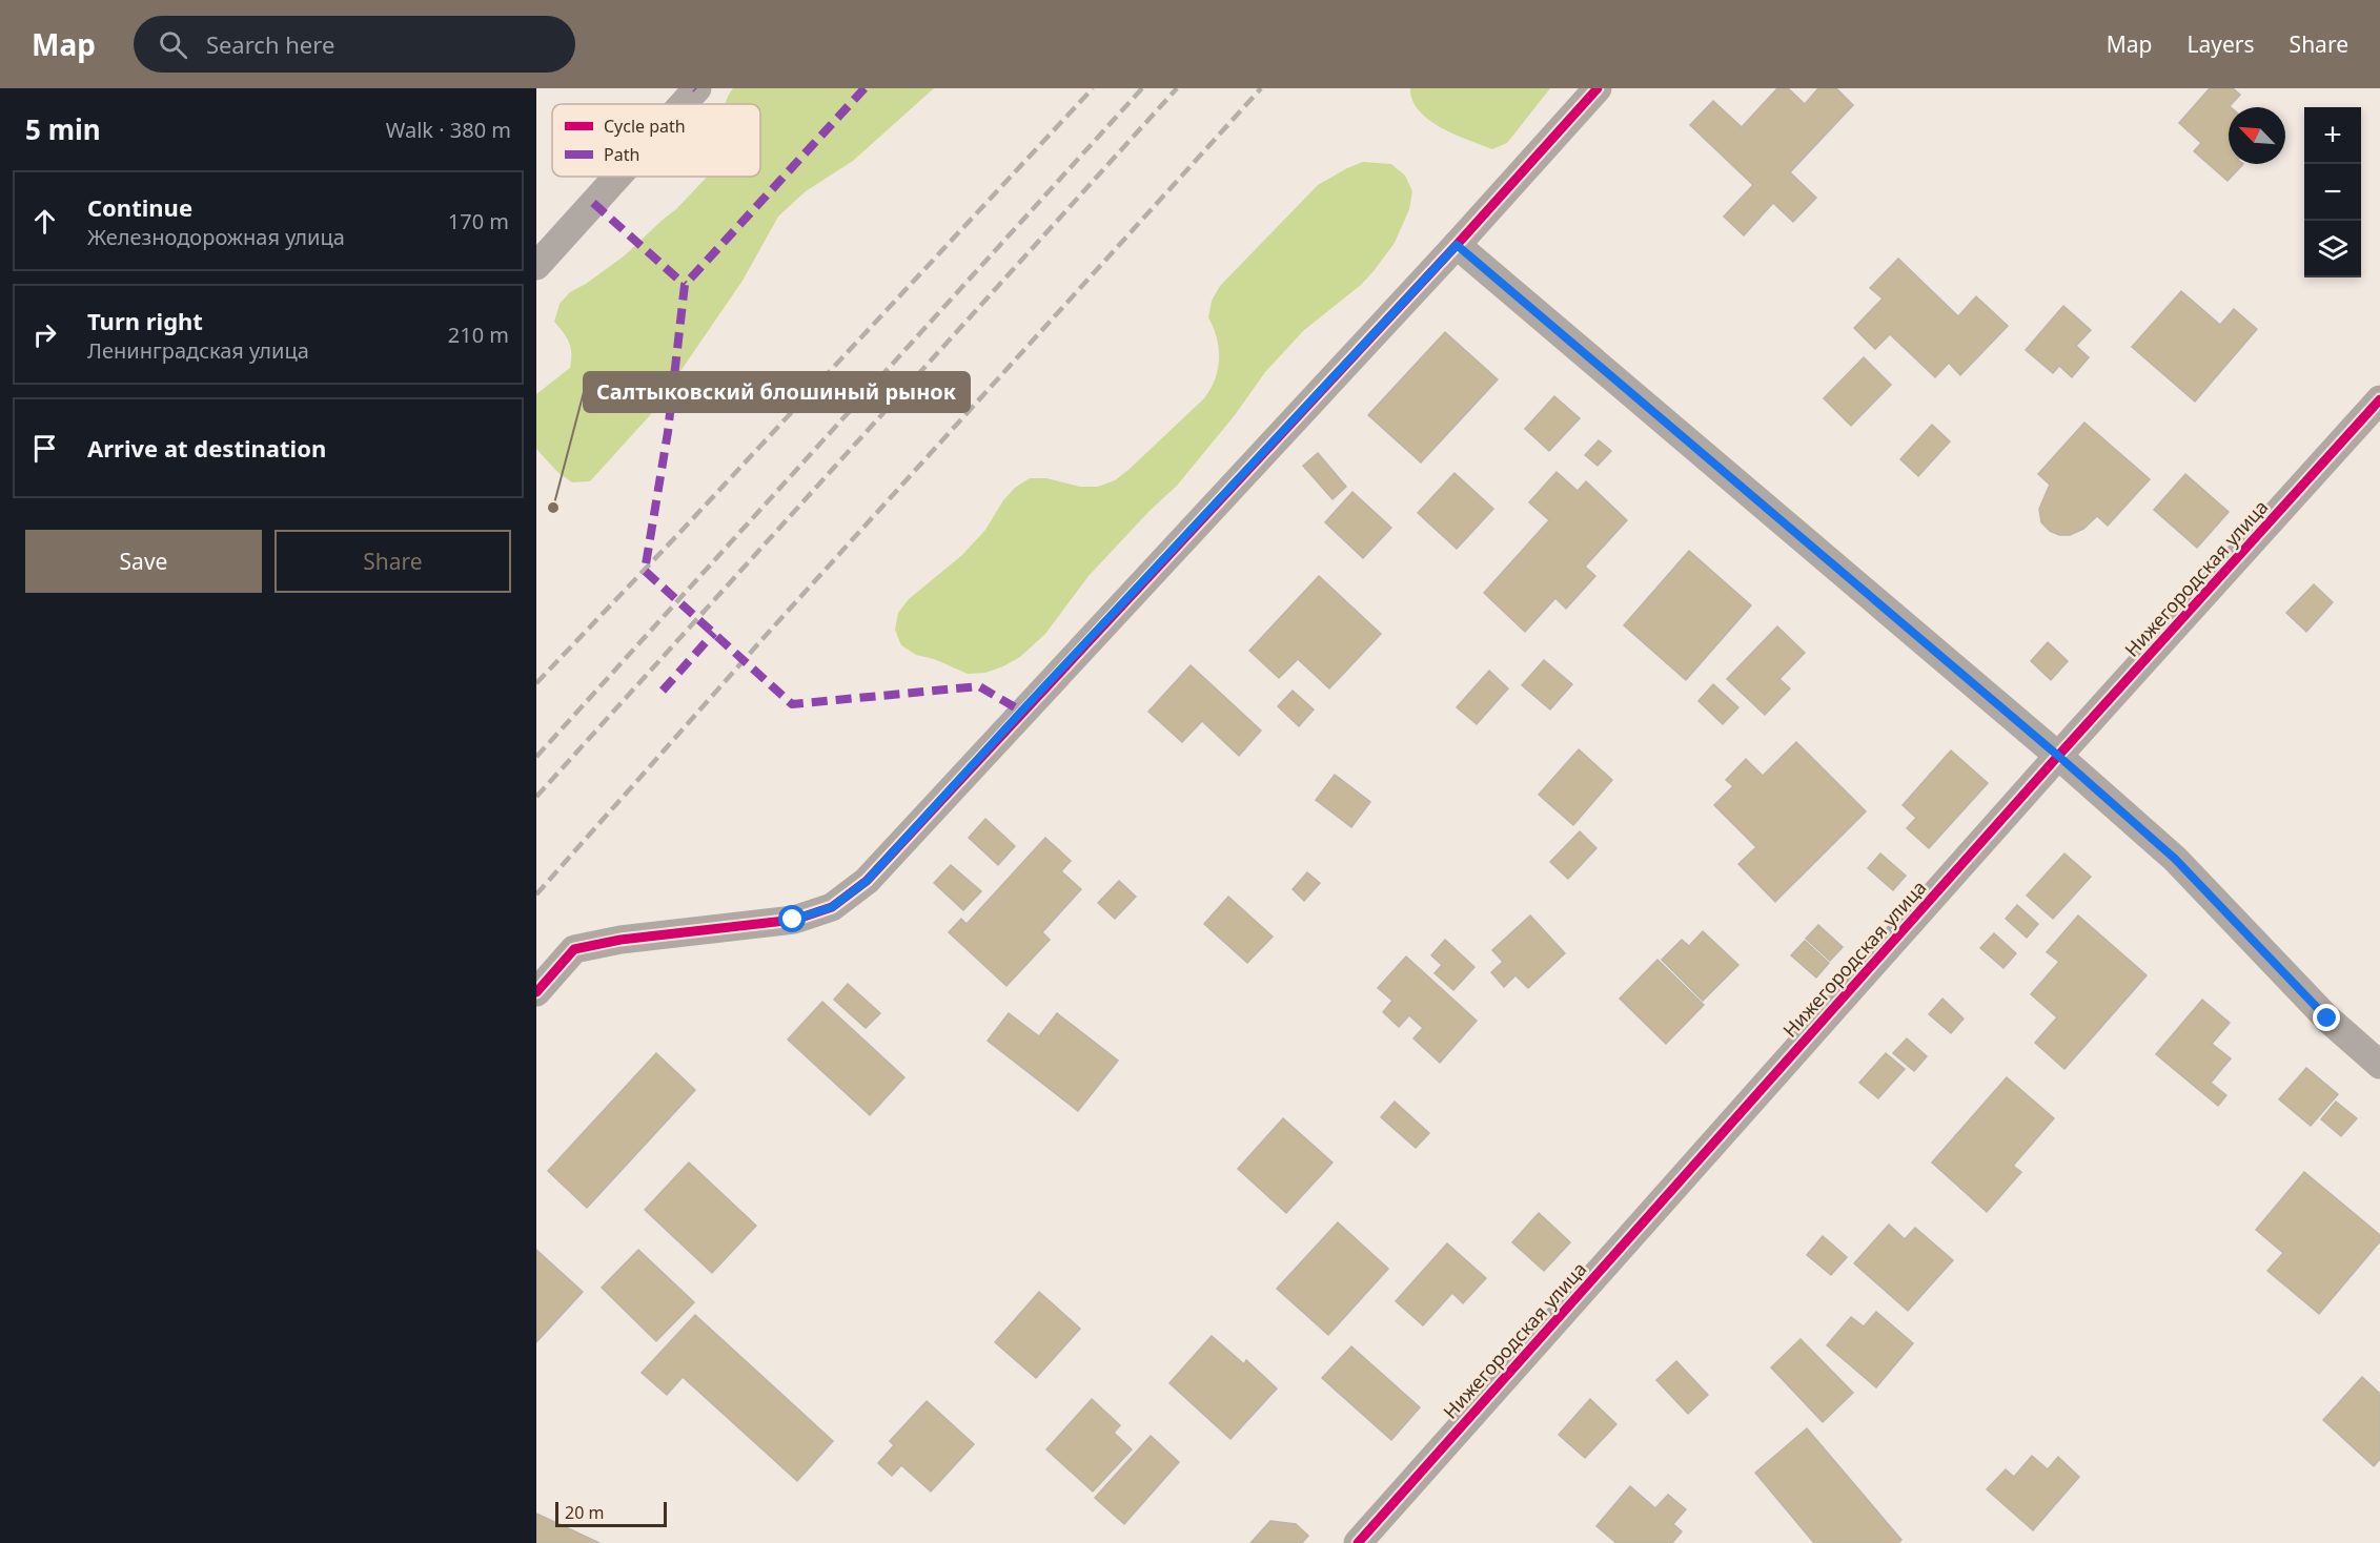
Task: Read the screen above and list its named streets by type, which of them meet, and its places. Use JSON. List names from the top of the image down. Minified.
{"streets":{"street":["Нижегородская улица"]},"places":["Салтыковский блошиный рынок"],"legend":["Cycle path","Path"],"scale_bar":"20 m","north":"top left","page":{"header":"Map","search":"Search here","nav":["Map","Layers","Share"],"heading":["5 min","Walk · 380 m"],"map_buttons":["+","−"],"list":[["Continue","Железнодорожная улица","170 m"],["Turn right","Ленинградская улица","210 m"],"Arrive at destination"],"buttons":["Save","Share"],"scale":"20 m"}}
